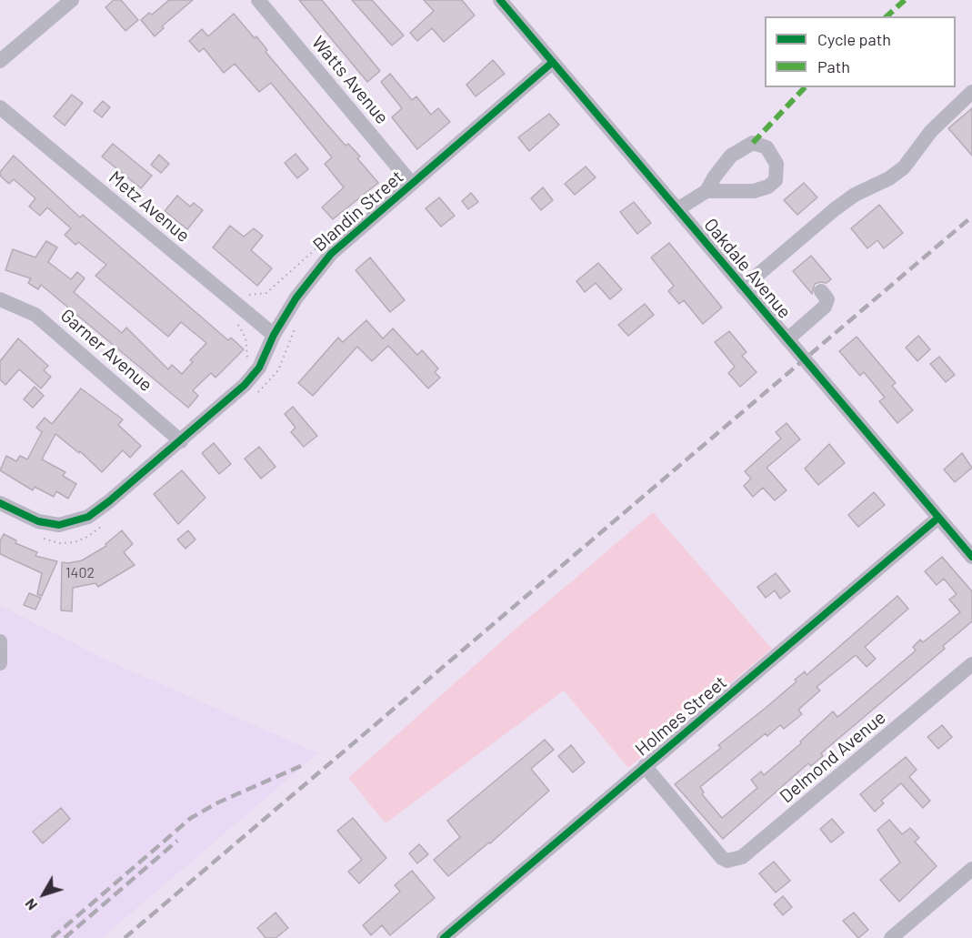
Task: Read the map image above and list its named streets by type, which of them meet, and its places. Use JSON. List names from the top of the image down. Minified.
{"streets":{"street":["Watts Avenue","Metz Avenue","Blandin Street","Oakdale Avenue","Garner Avenue","Holmes Street","Delmond Avenue"]},"crossings":[["Watts Avenue","Blandin Street"],["Metz Avenue","Blandin Street"],["Blandin Street","Oakdale Avenue"],["Blandin Street","Garner Avenue"],["Oakdale Avenue","Holmes Street"],["Holmes Street","Delmond Avenue"]],"house_numbers":["1402"],"legend":["Cycle path","Path"],"north":"bottom left"}
